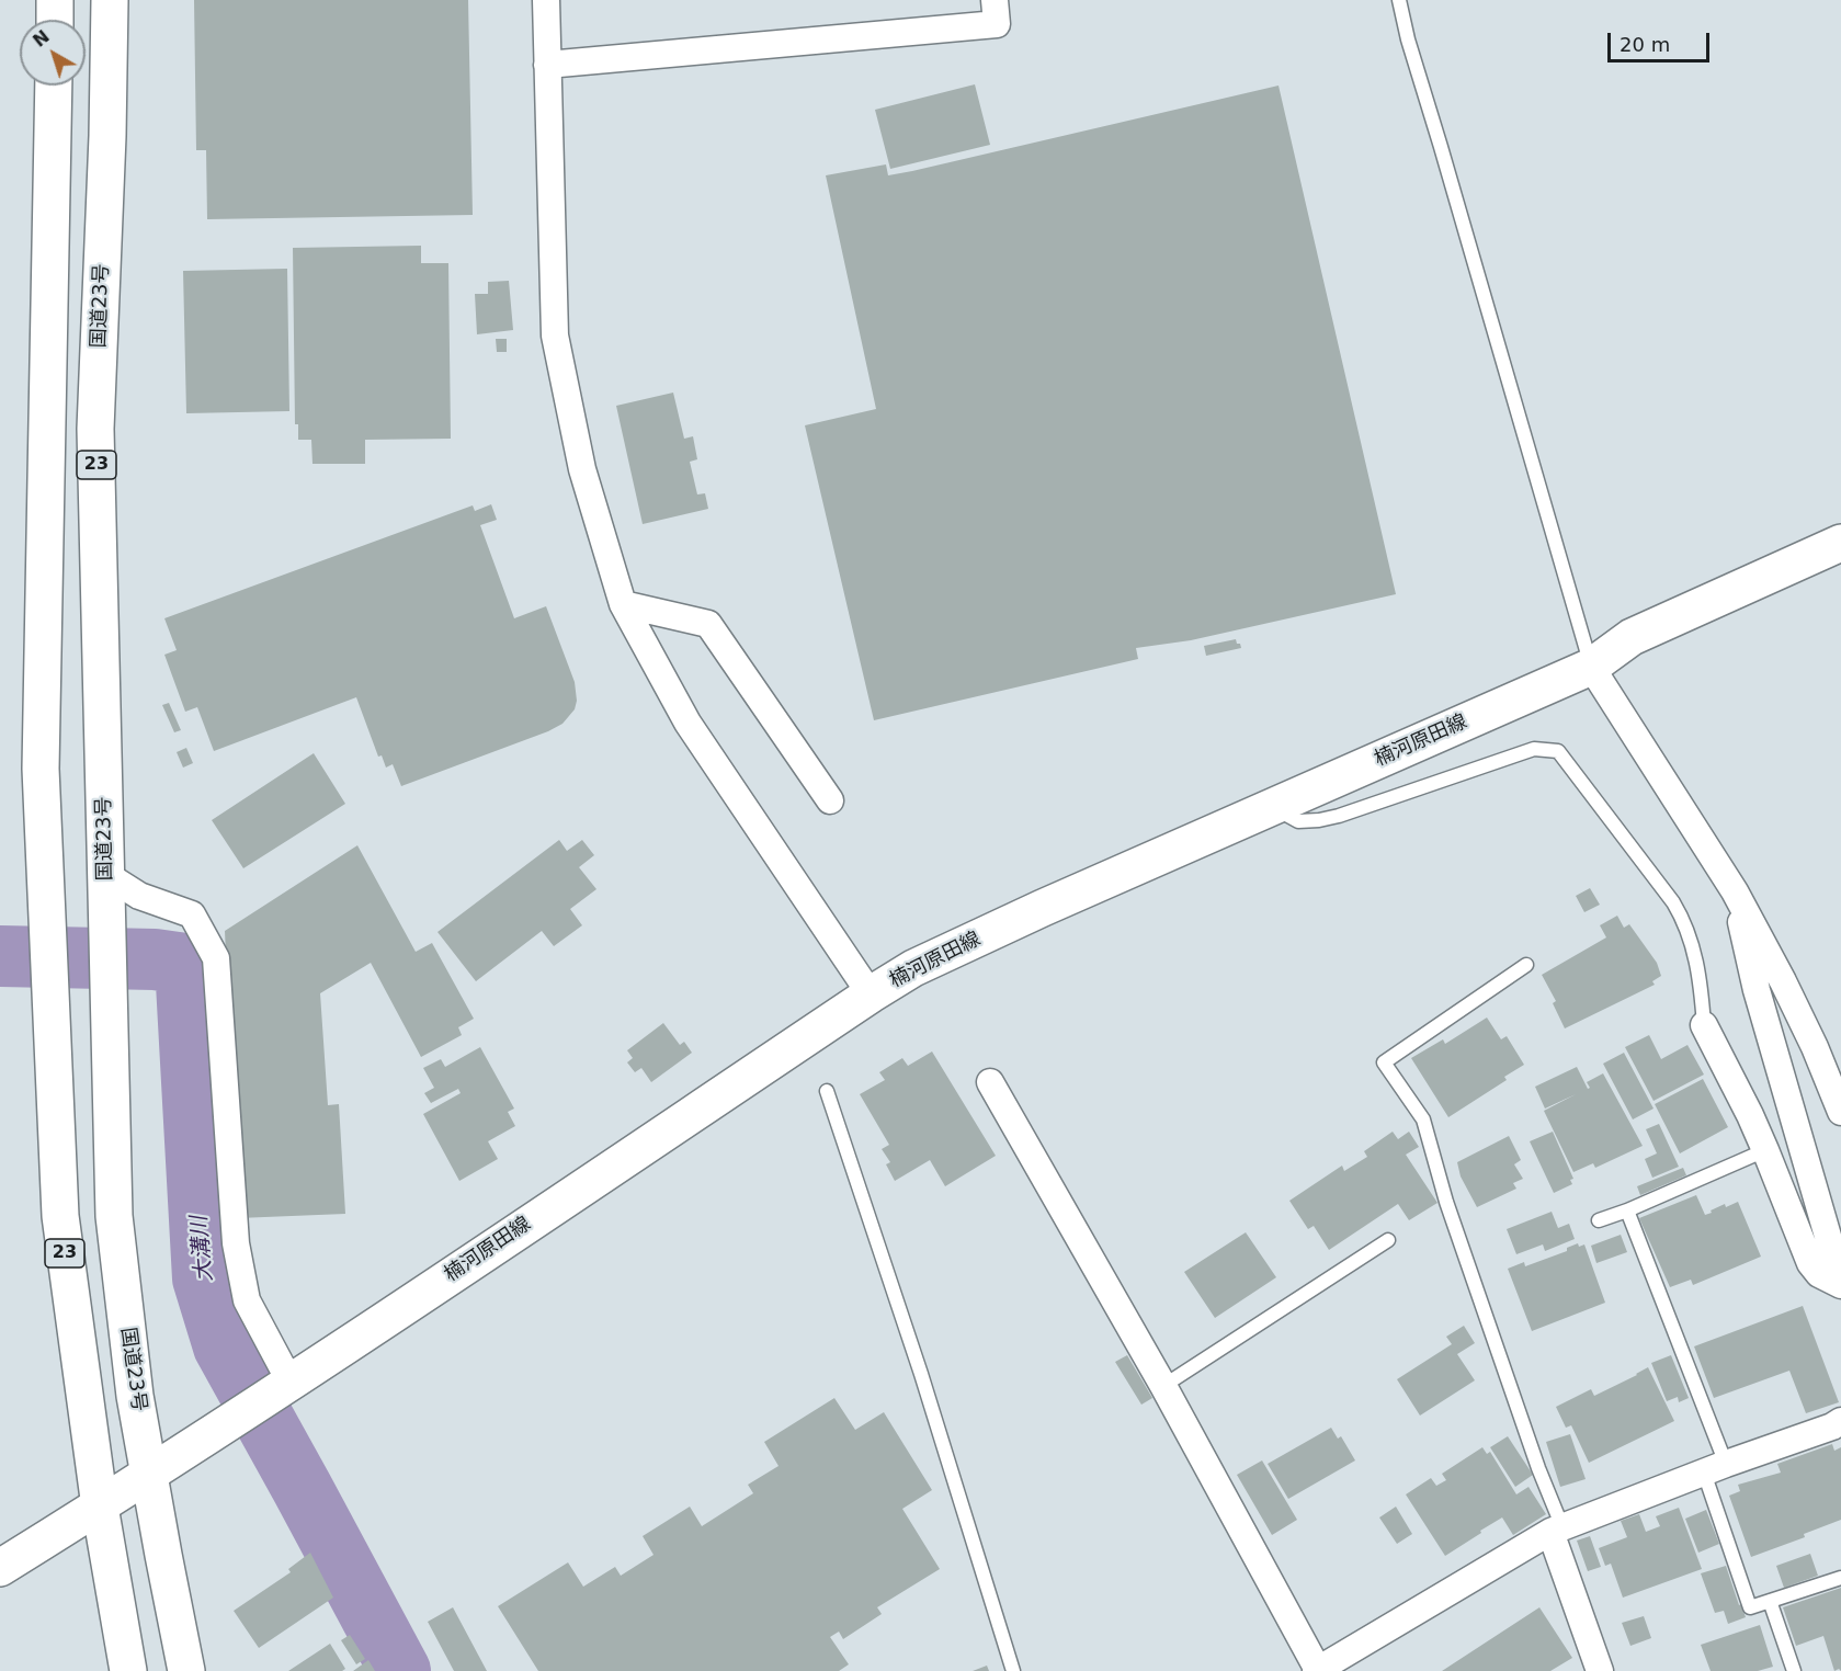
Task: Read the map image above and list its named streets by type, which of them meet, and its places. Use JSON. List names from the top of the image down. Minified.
{"streets":{"main road":["国道23号","23","楠河原田線"]},"crossings":[["国道23号","楠河原田線"],["23","楠河原田線"]],"water":["大溝川"],"scale_bar":"20 m","north":"top left"}
